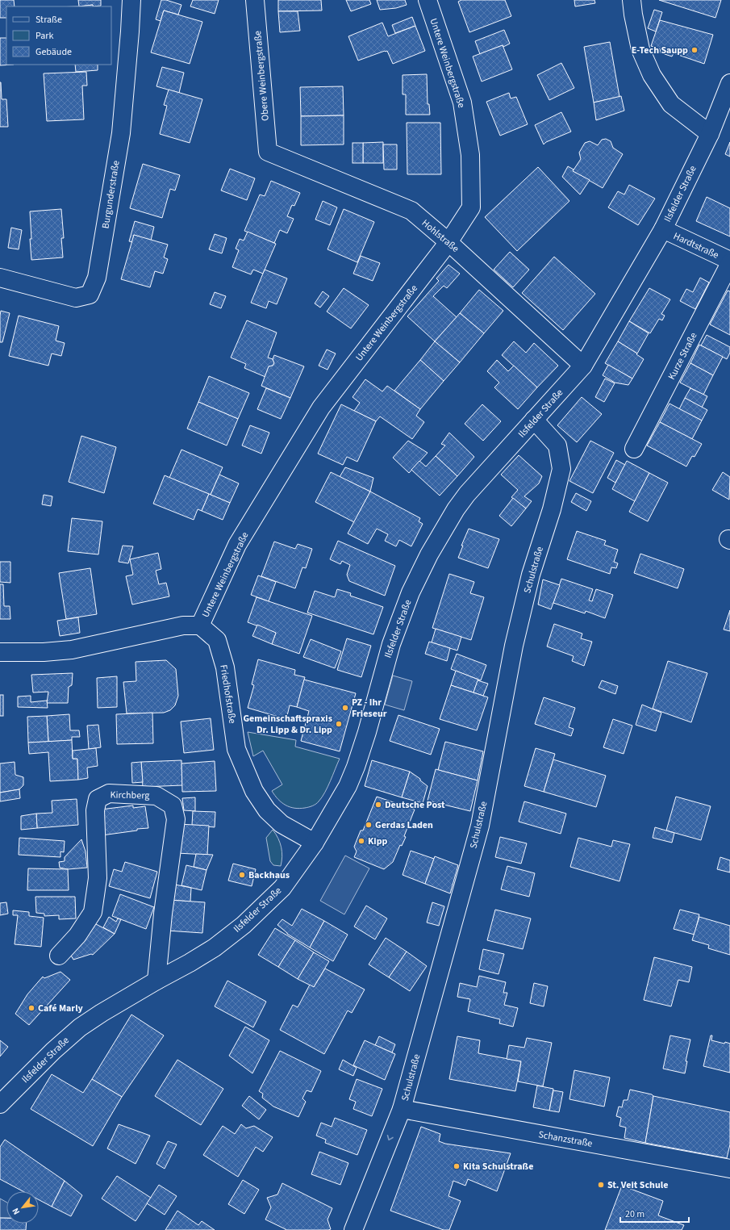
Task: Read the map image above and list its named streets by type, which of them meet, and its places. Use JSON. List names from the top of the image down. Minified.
{"streets":{"street":["Untere Weinbergstraße","Obere Weinbergstraße","Ilsfelder Straße","Burgunderstraße","Hohlstraße","Hardtstraße","Kurze Straße","Schulstraße","Friedhofstraße","Kirchberg","Schanzstraße"]},"crossings":[["Untere Weinbergstraße","Hohlstraße"],["Untere Weinbergstraße","Friedhofstraße"],["Obere Weinbergstraße","Hohlstraße"],["Ilsfelder Straße","Hohlstraße"],["Ilsfelder Straße","Hardtstraße"],["Ilsfelder Straße","Schulstraße"],["Ilsfelder Straße","Friedhofstraße"],["Ilsfelder Straße","Kirchberg"],["Schulstraße","Schanzstraße"]],"places":["E-Tech Saupp","PZ - Ihr Frieseur","Gemeinschaftspraxis Dr. Lipp & Dr. Lipp","Deutsche Post","Gerdas Laden","Kipp","Backhaus","Café Marly","Kita Schulstraße","St. Veit Schule"],"legend":["Straße","Park","Gebäude"],"scale_bar":"20 m","north":"bottom left"}
